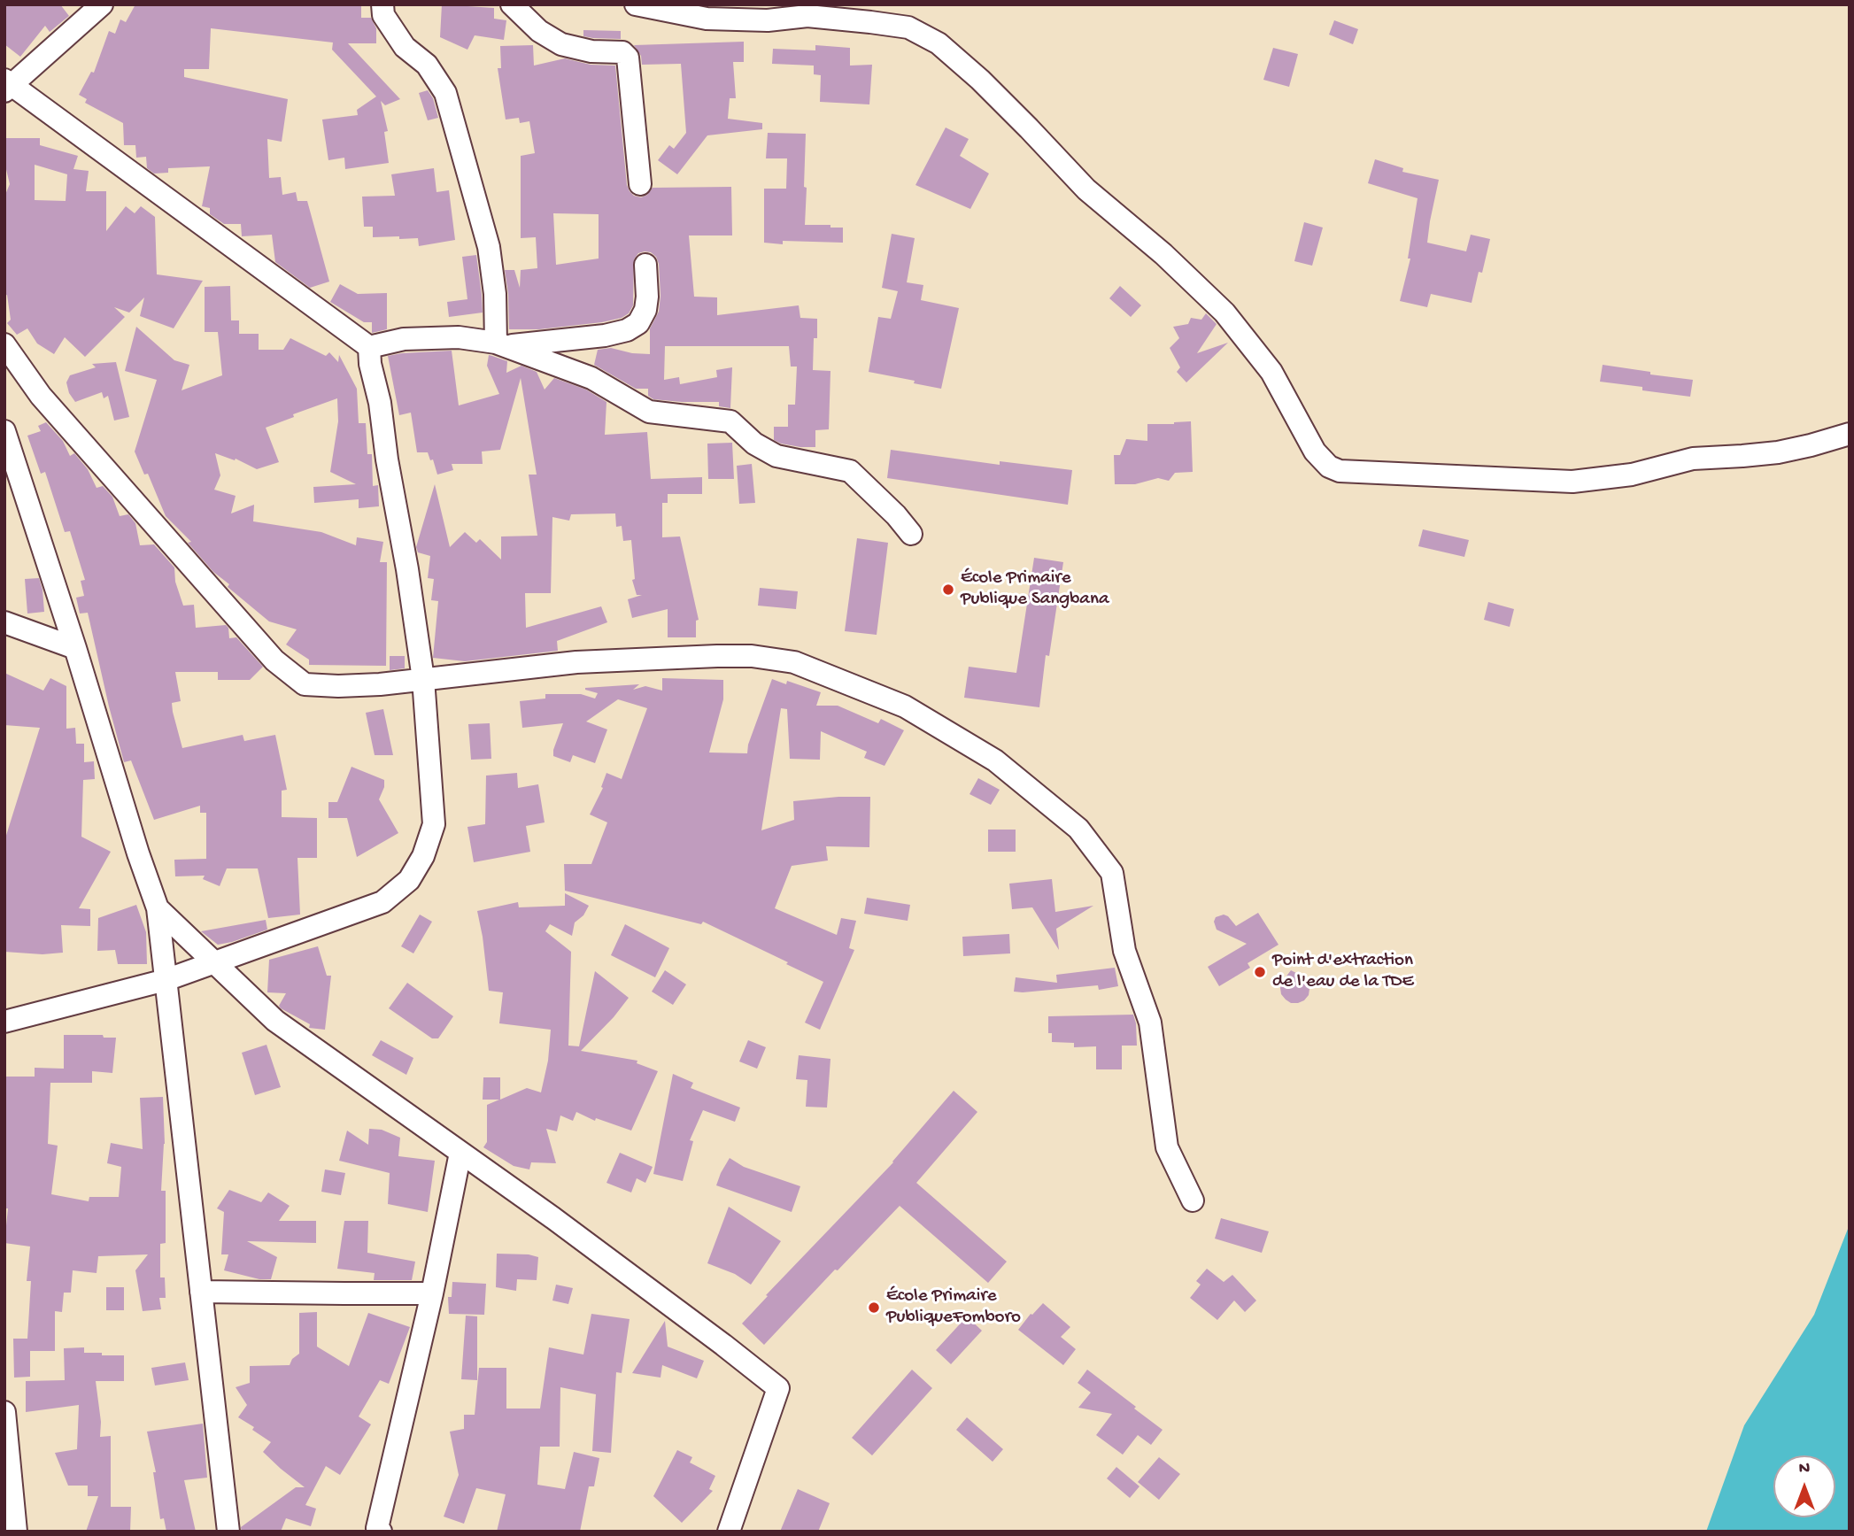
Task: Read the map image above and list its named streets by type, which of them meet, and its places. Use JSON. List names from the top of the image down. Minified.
{"places":["École Primaire Publique Sangbana","Point d'extraction de l'eau de la TDE","École Primaire PubliqueFomboro"],"north":"top"}
